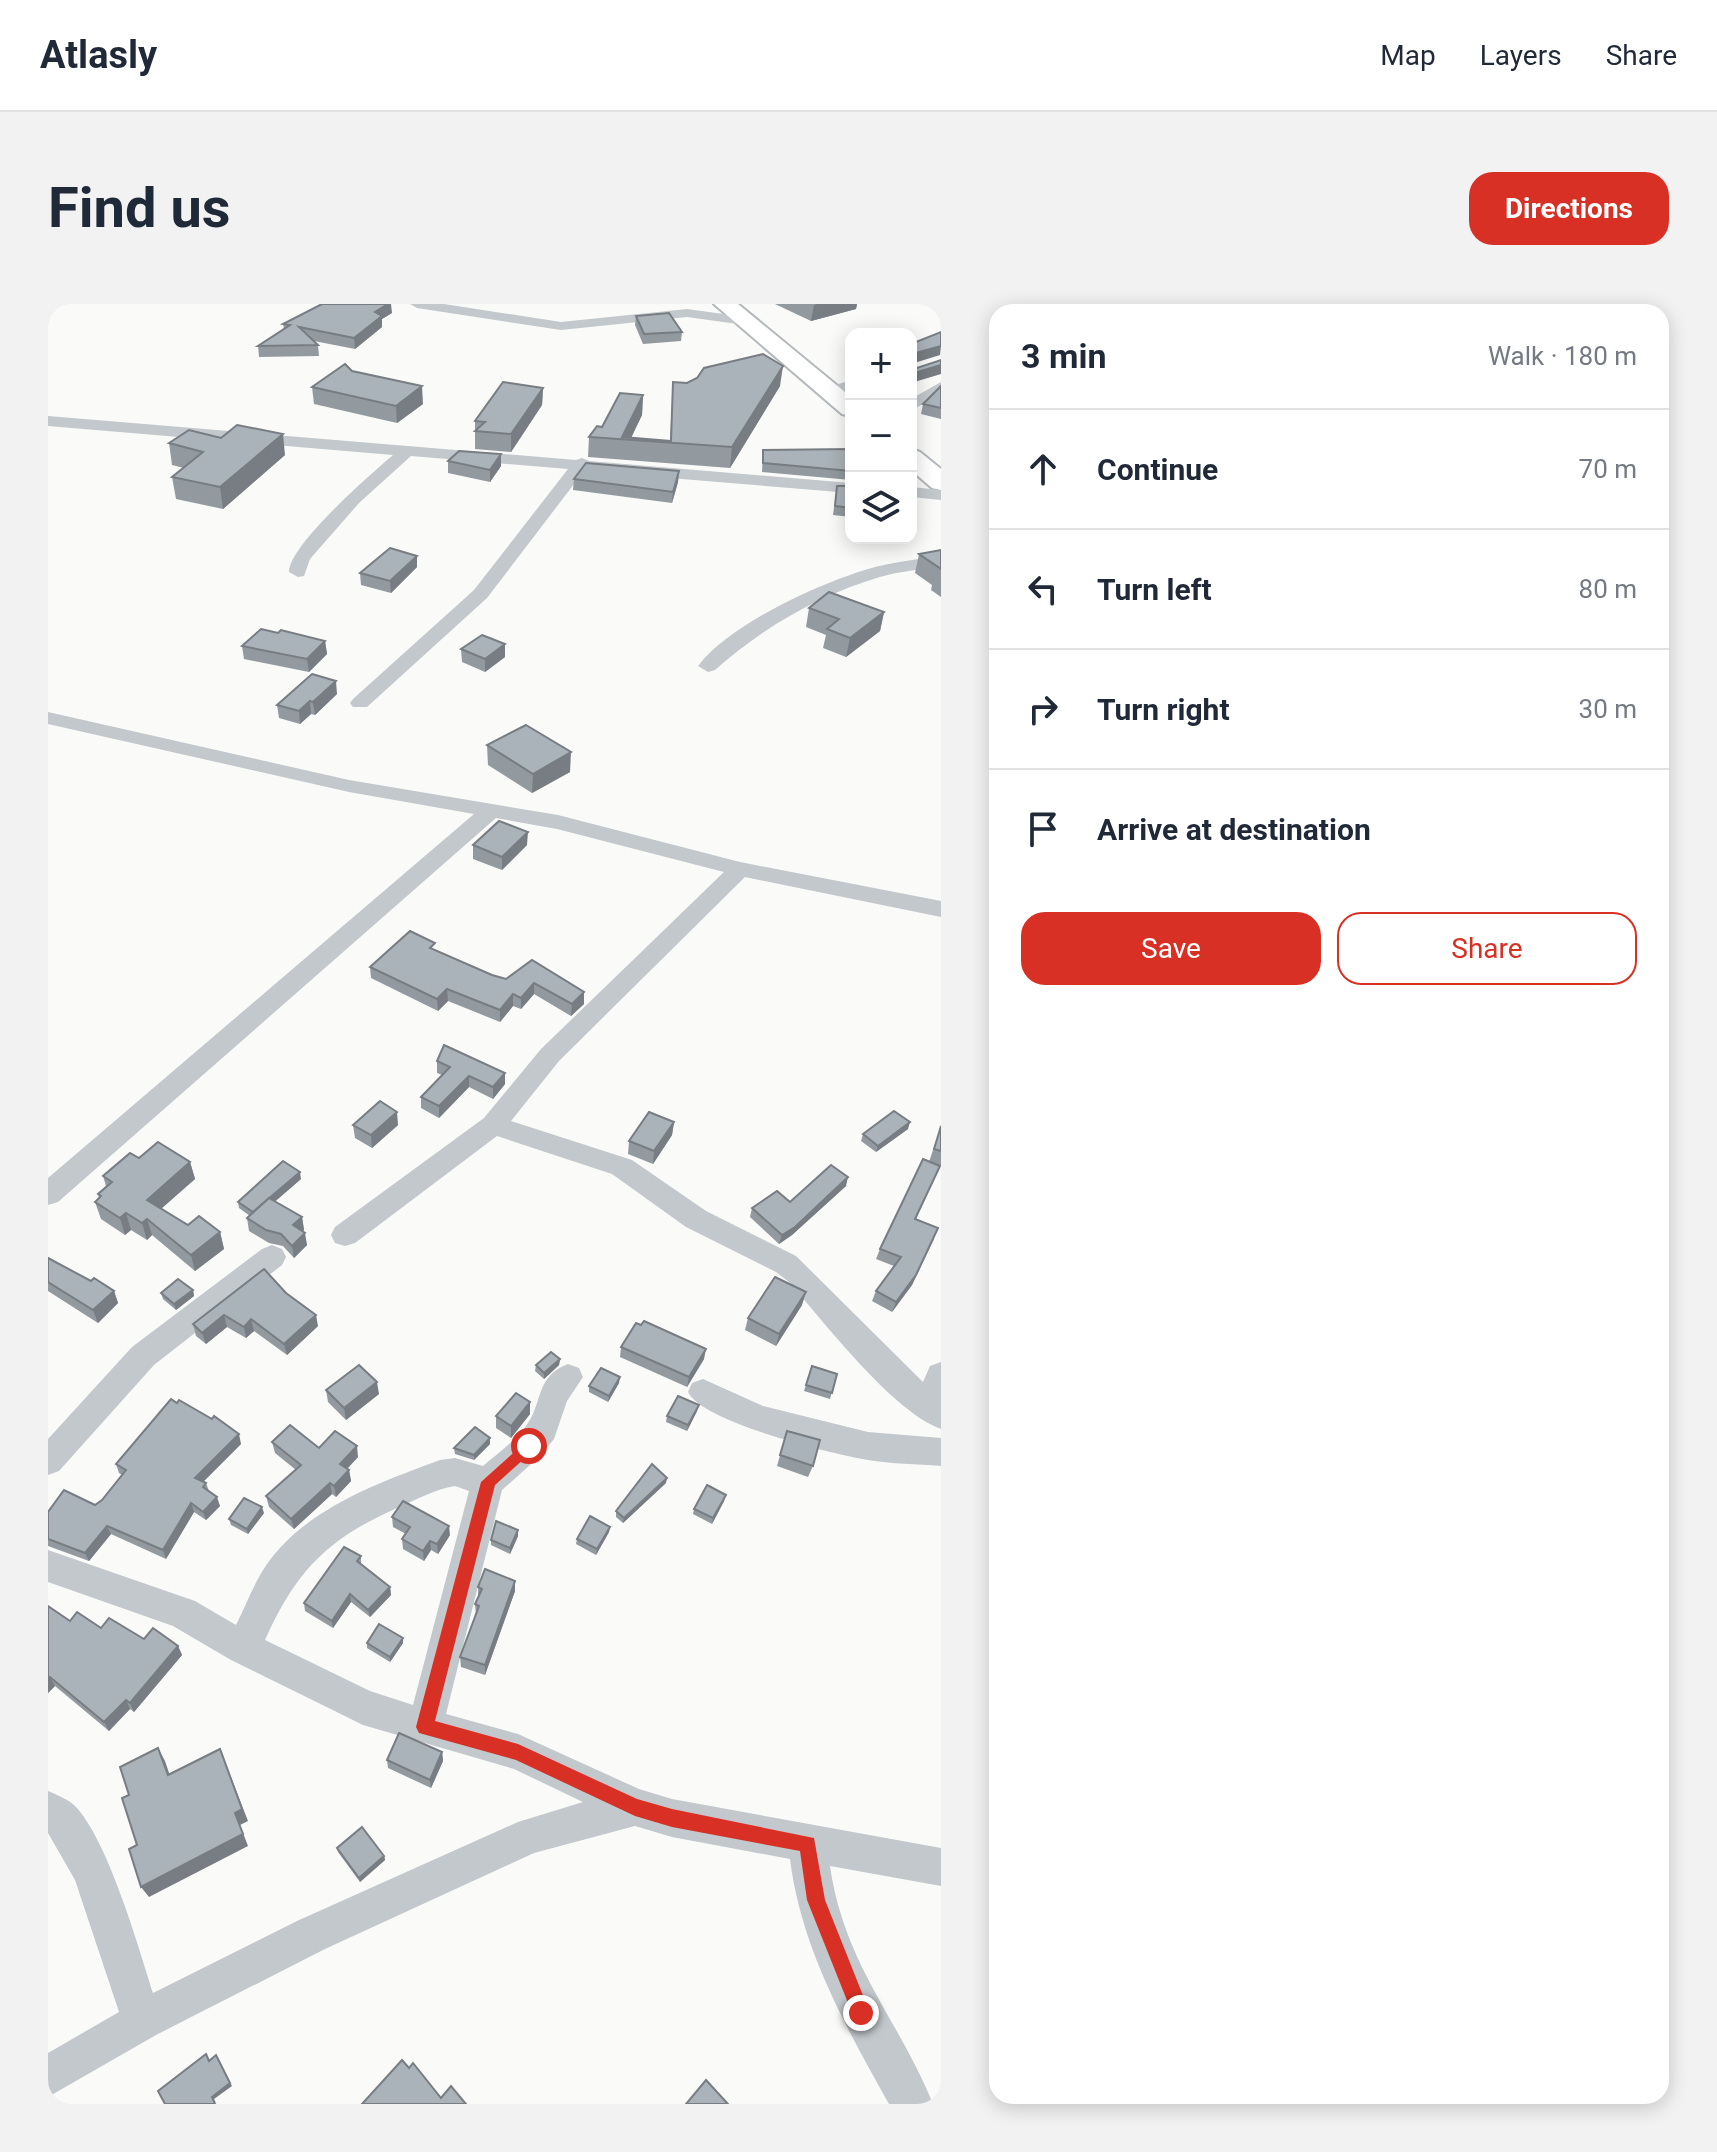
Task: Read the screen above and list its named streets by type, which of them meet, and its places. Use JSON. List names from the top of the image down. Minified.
{"page":{"header":"Atlasly","nav":["Map","Layers","Share"],"buttons":["Directions",["Save","Share"]],"title":"Find us","heading":["3 min","Walk · 180 m"],"map_buttons":["+","−"],"list":[["Continue","70 m"],["Turn left","80 m"],["Turn right","30 m"],"Arrive at destination"]}}
